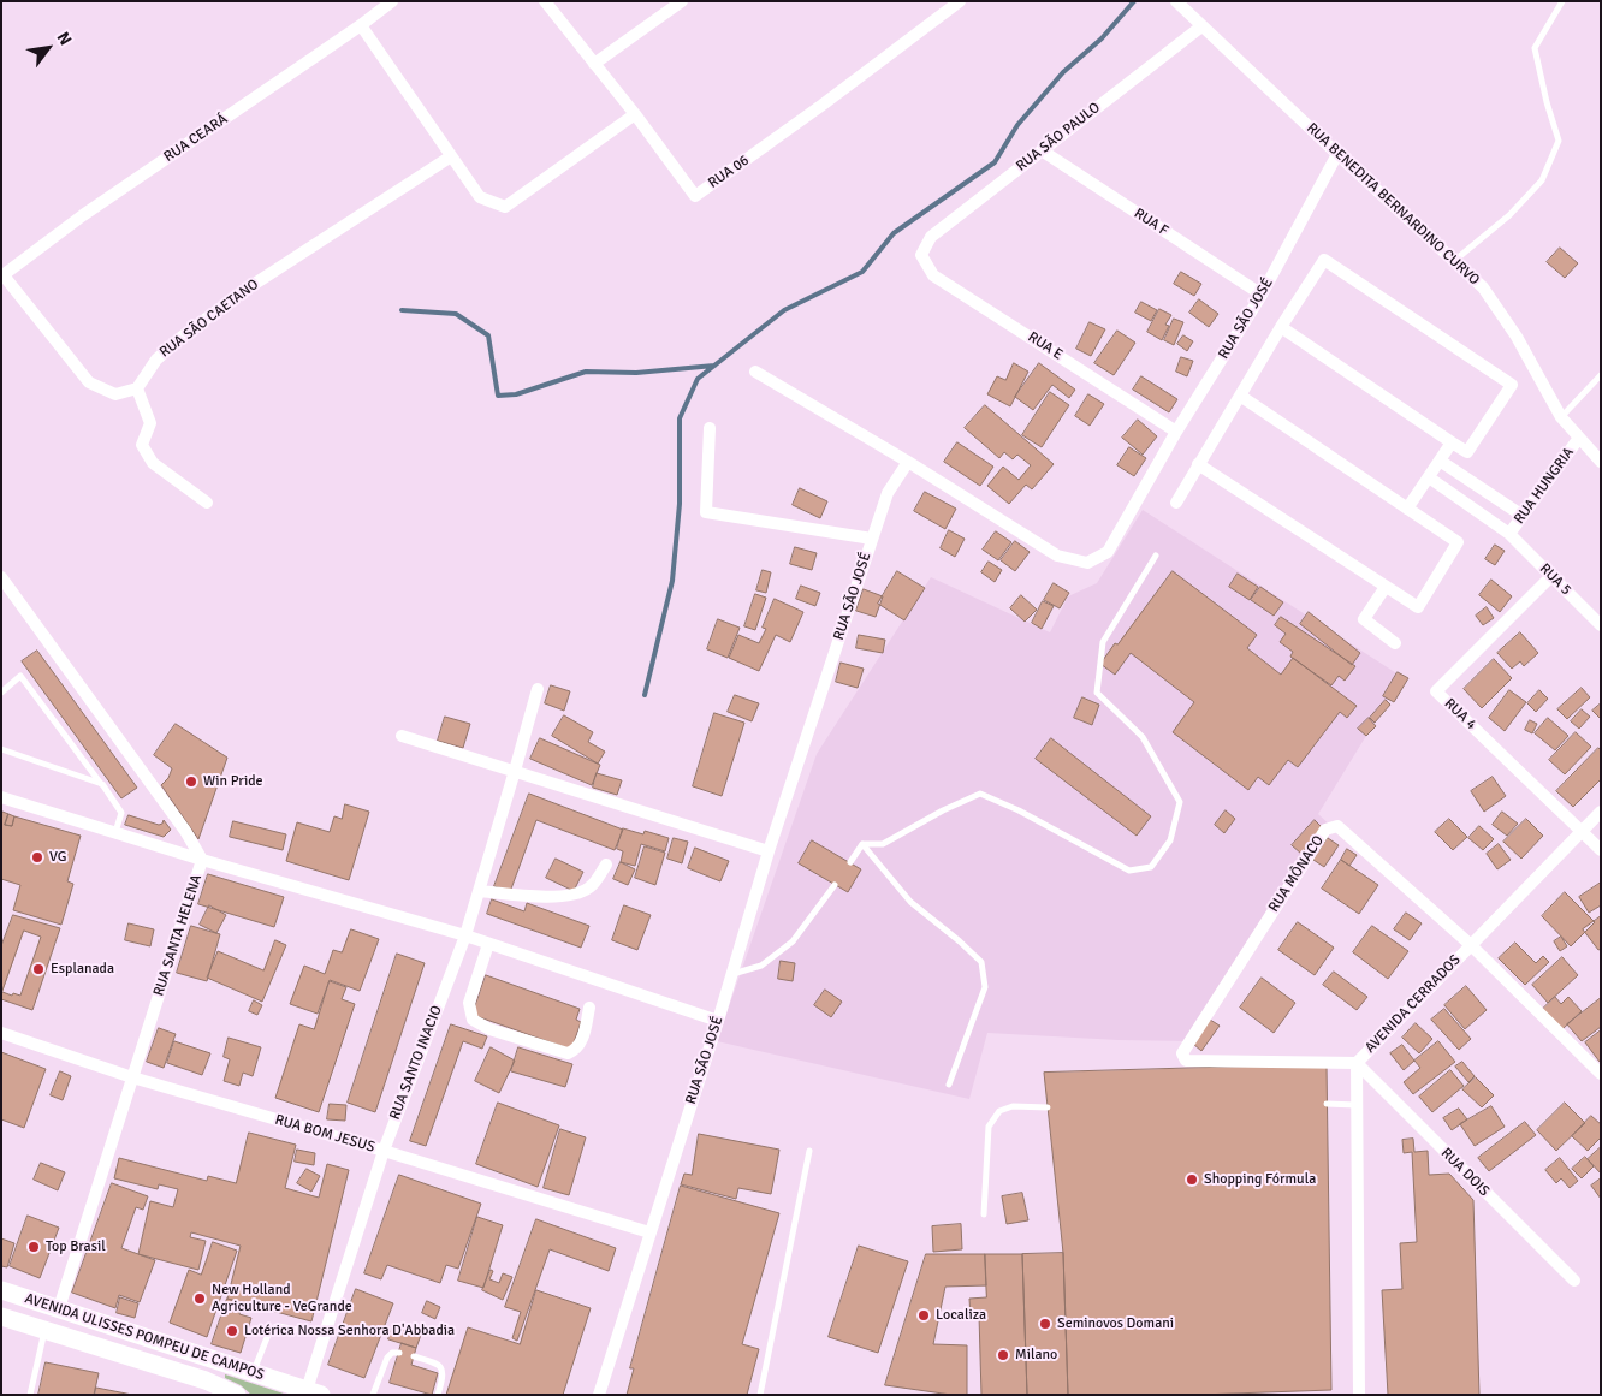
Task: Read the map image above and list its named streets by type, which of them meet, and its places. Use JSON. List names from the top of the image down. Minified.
{"streets":{"main road":["AVENIDA ULISSES POMPEU DE CAMPOS"],"street":["RUA SÃO PAULO","RUA CEARÁ","RUA 06","RUA BENEDITA BERNARDINO CURVO","RUA F","RUA SÃO CAETANO","RUA SÃO JOSÉ","RUA E","RUA HUNGRIA","RUA 5","RUA 4","RUA MÔNACO","RUA SANTA HELENA","AVENIDA CERRADOS","RUA SANTO INACIO","RUA BOM JESUS","RUA DOIS"]},"crossings":[["RUA SÃO PAULO","RUA BENEDITA BERNARDINO CURVO"],["RUA SÃO PAULO","RUA F"],["RUA SÃO PAULO","RUA E"],["RUA BENEDITA BERNARDINO CURVO","RUA SÃO JOSÉ"],["RUA BENEDITA BERNARDINO CURVO","RUA HUNGRIA"],["RUA F","RUA SÃO JOSÉ"],["RUA SÃO JOSÉ","RUA E"],["RUA SÃO JOSÉ","RUA BOM JESUS"],["RUA HUNGRIA","RUA 5"],["RUA 5","RUA 4"],["RUA 4","AVENIDA CERRADOS"],["RUA MÔNACO","AVENIDA CERRADOS"],["RUA MÔNACO","RUA DOIS"],["RUA SANTA HELENA","RUA BOM JESUS"],["RUA SANTA HELENA","AVENIDA ULISSES POMPEU DE CAMPOS"],["AVENIDA CERRADOS","RUA DOIS"],["RUA SANTO INACIO","RUA BOM JESUS"],["RUA SANTO INACIO","AVENIDA ULISSES POMPEU DE CAMPOS"]],"places":["Win Pride","VG","Esplanada","Shopping Fórmula","Top Brasil","New Holland Agriculture - VeGrande","Localiza","Seminovos Domani","Lotérica Nossa Senhora D'Abbadia","Milano"],"north":"top right"}
